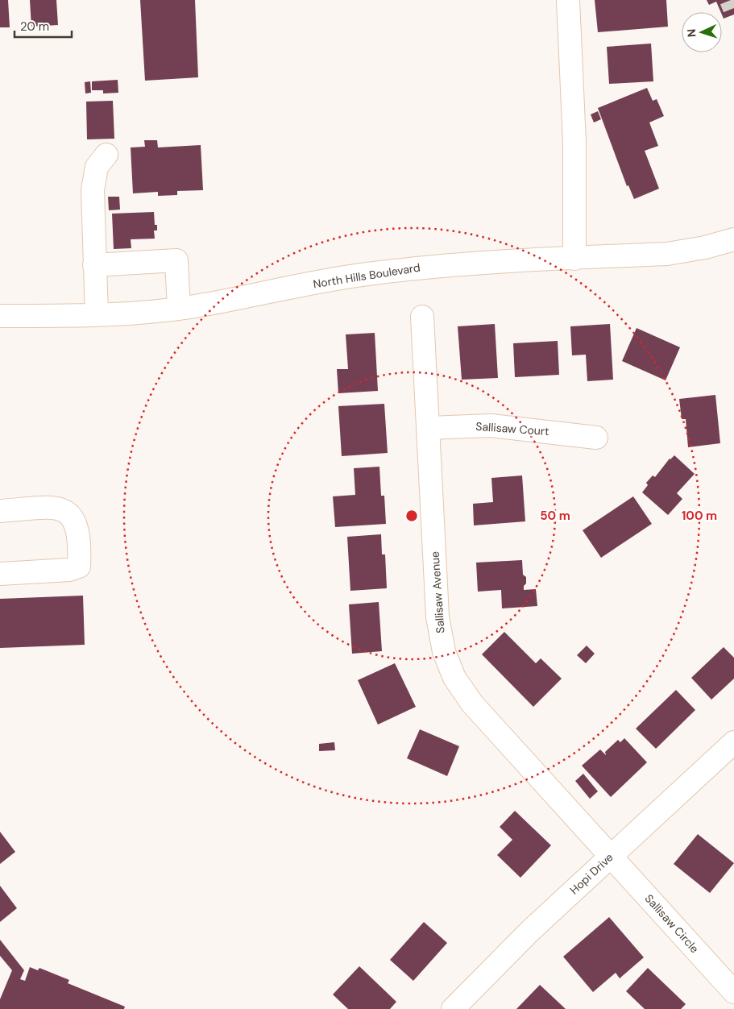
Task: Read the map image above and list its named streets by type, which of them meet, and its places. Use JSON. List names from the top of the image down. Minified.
{"streets":{"street":["North Hills Boulevard","Sallisaw Court","Sallisaw Avenue","Hopi Drive","Sallisaw Circle"]},"crossings":[["Sallisaw Court","Sallisaw Avenue"],["Sallisaw Avenue","Hopi Drive"],["Sallisaw Avenue","Sallisaw Circle"],["Hopi Drive","Sallisaw Circle"]],"scale_bar":"20 m","north":"left","rings":["50 m","100 m"]}
